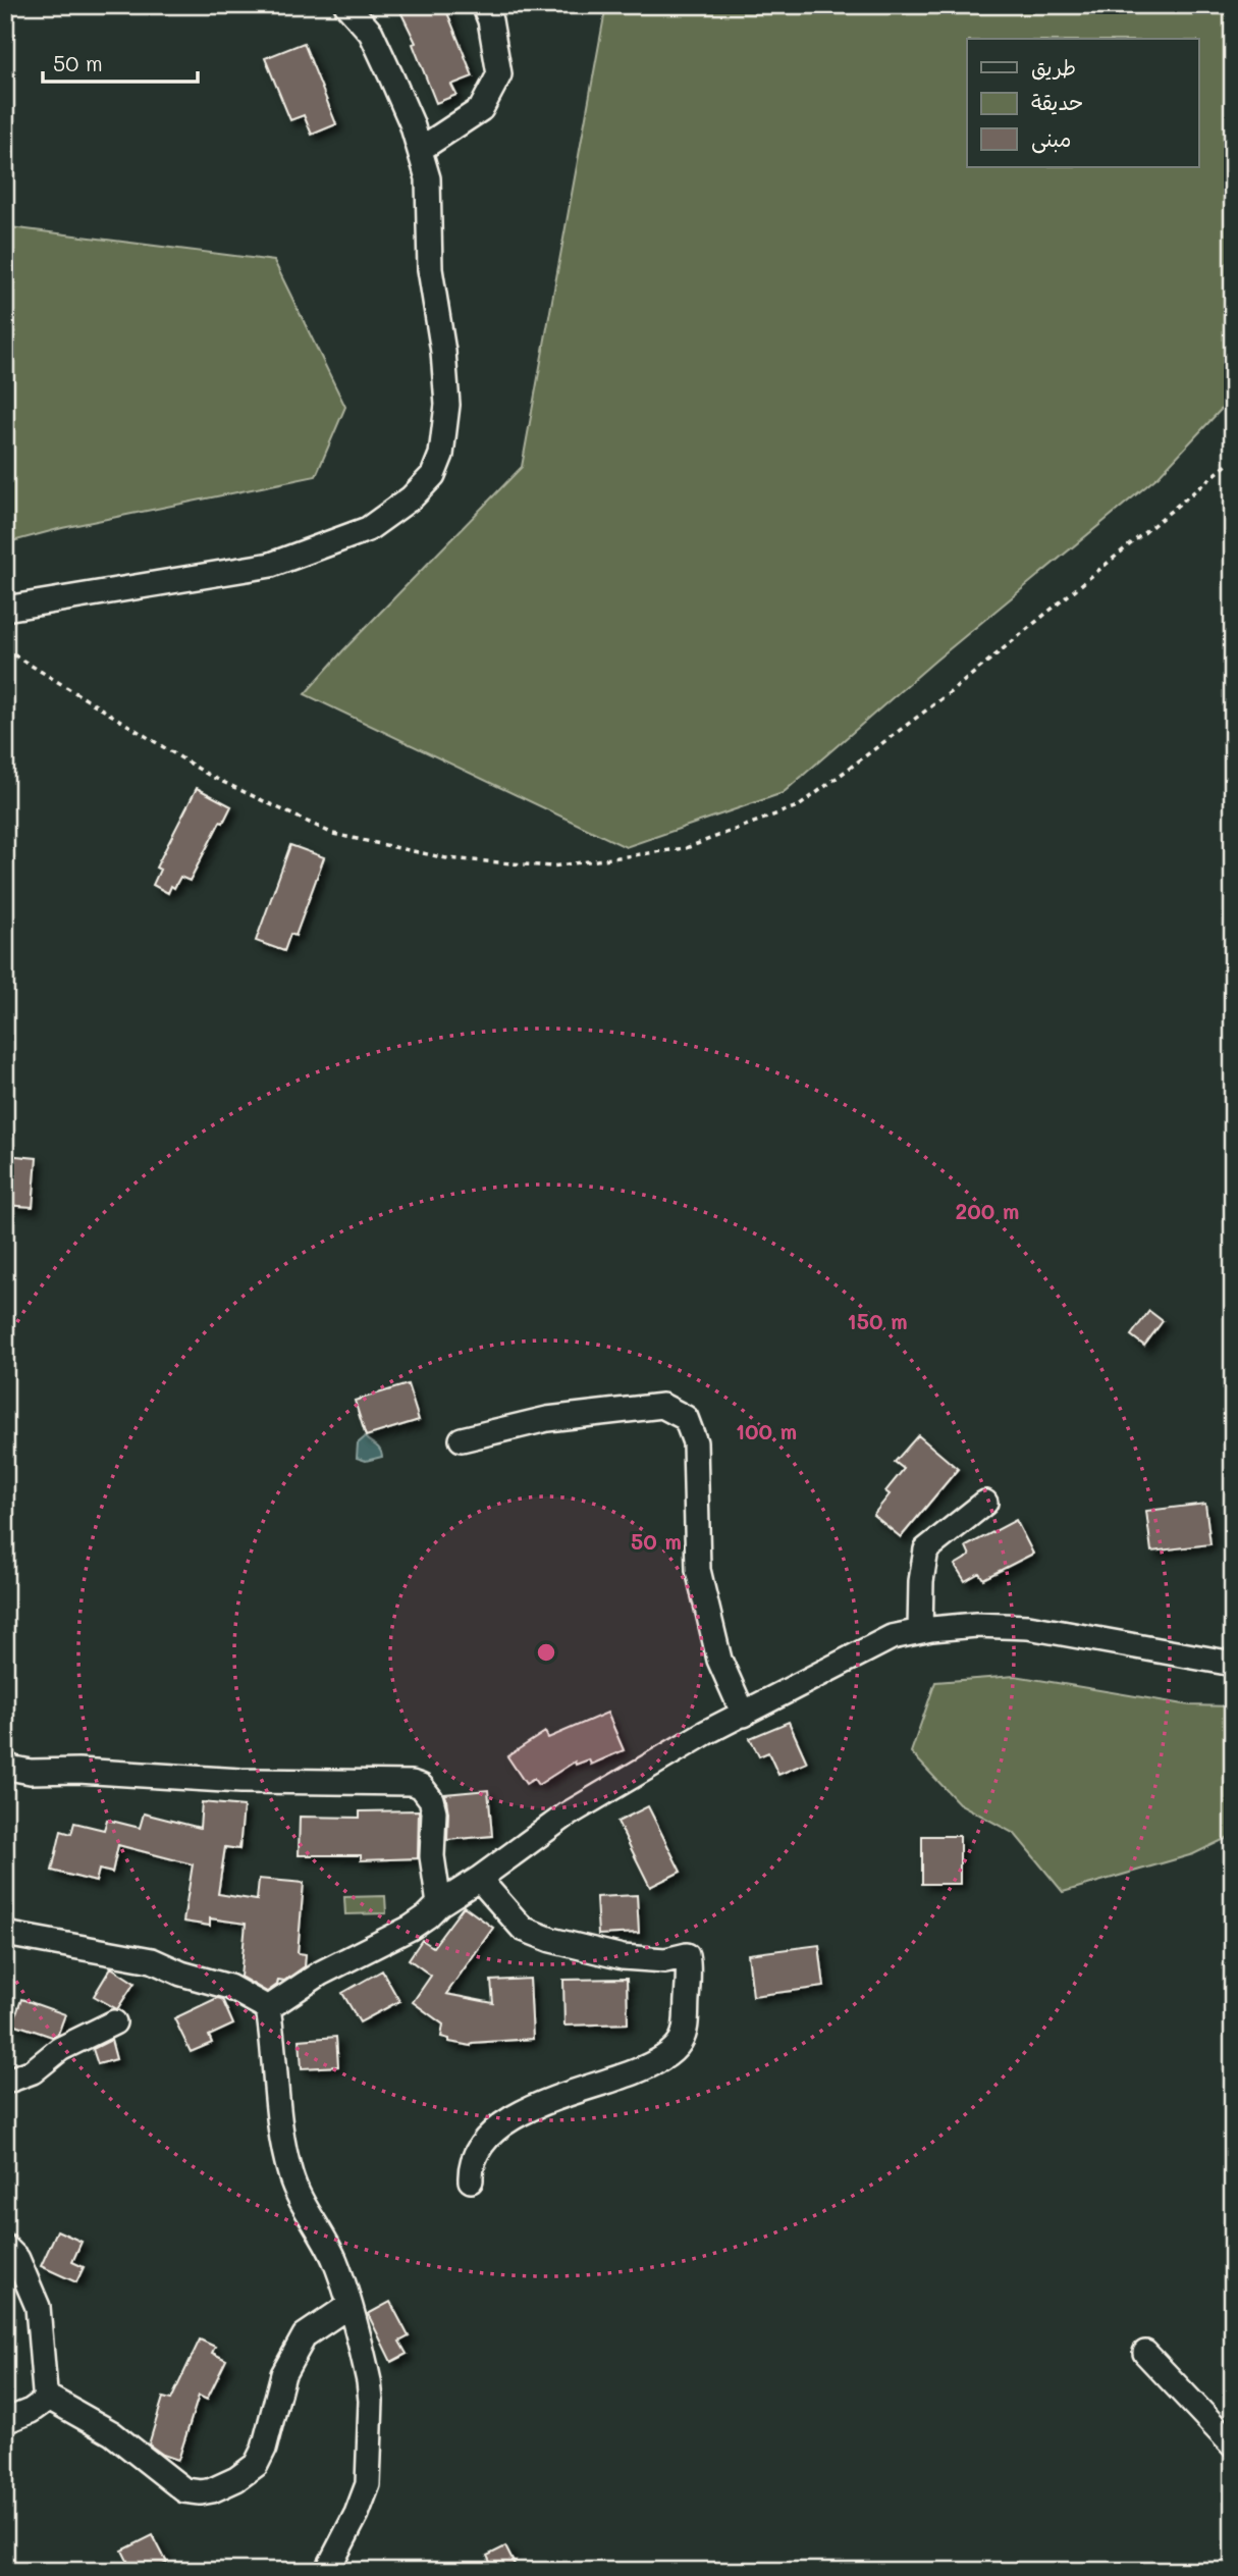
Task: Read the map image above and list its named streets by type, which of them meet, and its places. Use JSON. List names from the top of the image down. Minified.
{"legend":["طريق","حديقة","مبنى"],"scale_bar":"50 m","rings":["200 m","150 m","100 m","50 m"]}
